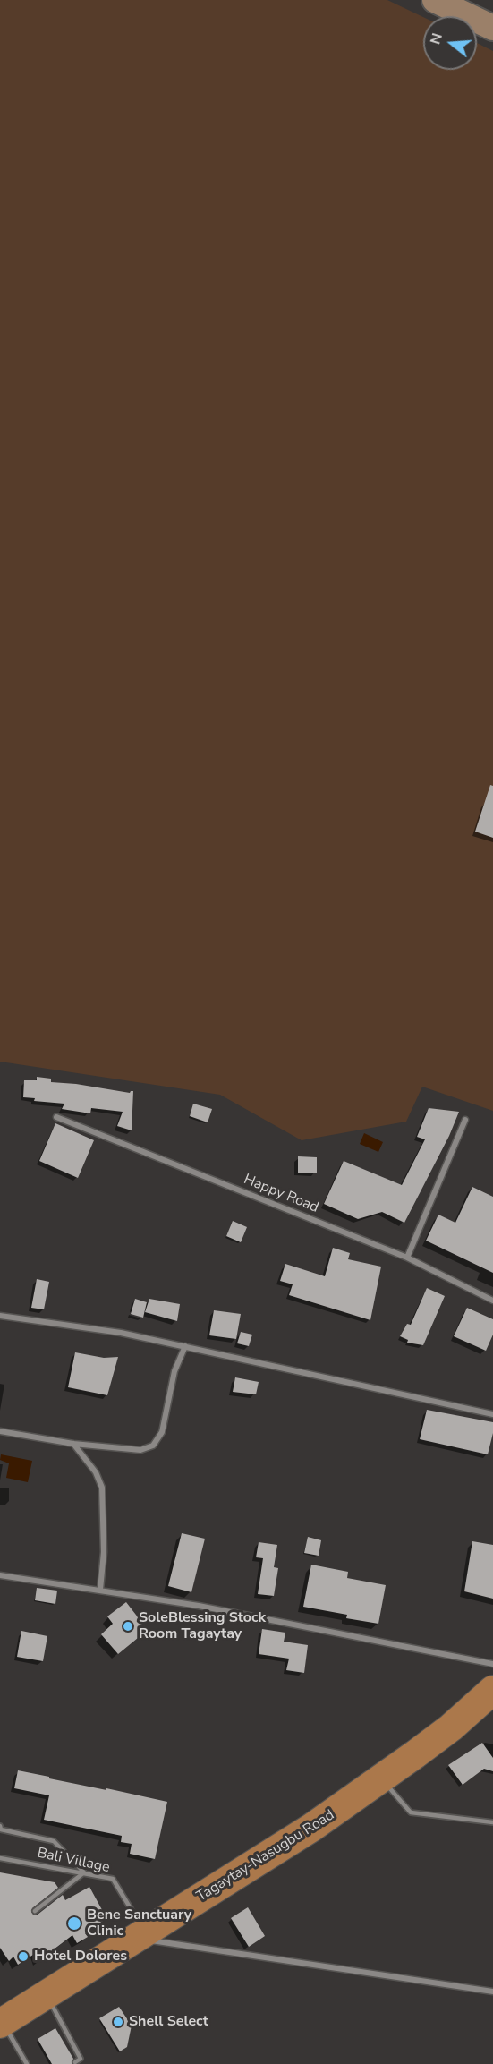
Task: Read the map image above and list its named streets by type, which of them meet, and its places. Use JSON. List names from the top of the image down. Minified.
{"streets":{"main road":["Tagaytay-Nasugbu Road"],"street":["Happy Road"],"lane":["Bali Village"]},"crossings":[["Tagaytay-Nasugbu Road","Bali Village"]],"places":["SoleBlessing Stock Room Tagaytay","Bene Sanctuary Clinic","Hotel Dolores","Shell Select"],"north":"left"}
